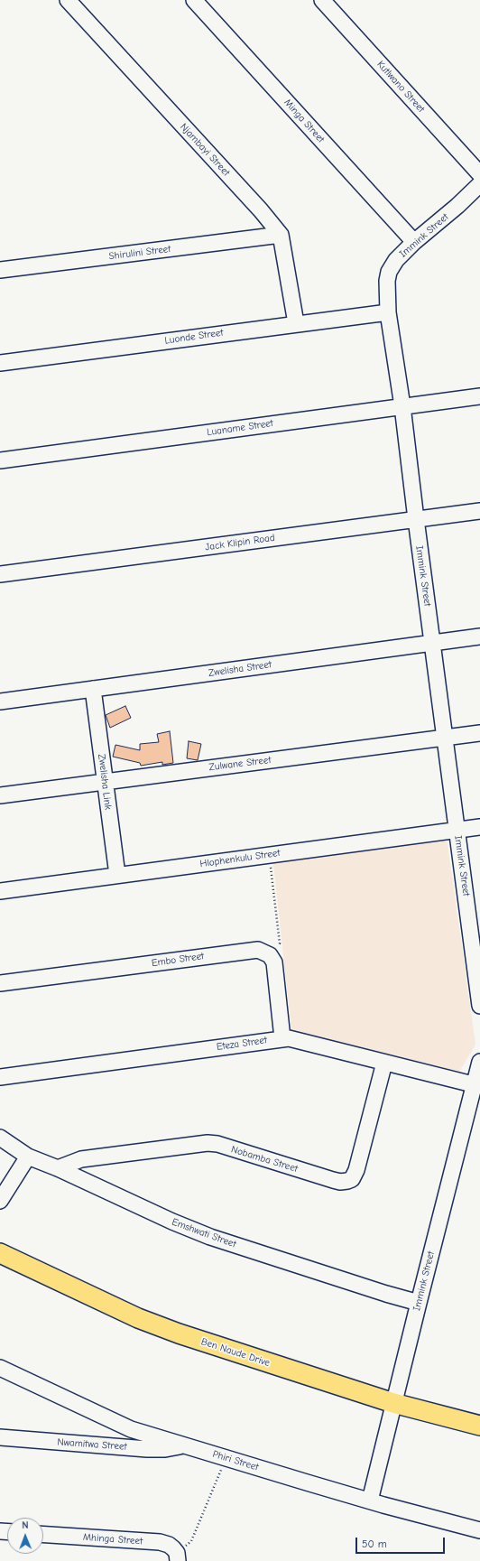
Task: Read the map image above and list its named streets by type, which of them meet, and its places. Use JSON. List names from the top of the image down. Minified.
{"streets":{"main road":["Ben Naude Drive"],"street":["Kutlwano Street","Minga Street","Njambayi Street","Immink Street","Shirulini Street","Luonde Street","Luaname Street","Jack Klipin Road","Zwelisha Street","Zulwane Street","Zwelisha Link","Hlophenkulu Street","Embo Street","Eteza Street","Nobamba Street","Emshwati Street","Nwamitwa Street","Phiri Street","Mhinga Street"]},"crossings":[["Minga Street","Immink Street"],["Njambayi Street","Shirulini Street"],["Njambayi Street","Luonde Street"],["Immink Street","Luonde Street"],["Immink Street","Luaname Street"],["Immink Street","Jack Klipin Road"],["Immink Street","Zwelisha Street"],["Immink Street","Zulwane Street"],["Immink Street","Hlophenkulu Street"],["Immink Street","Eteza Street"],["Immink Street","Emshwati Street"],["Immink Street","Ben Naude Drive"],["Immink Street","Phiri Street"],["Zwelisha Street","Zwelisha Link"],["Zulwane Street","Zwelisha Link"],["Zwelisha Link","Hlophenkulu Street"],["Eteza Street","Nobamba Street"],["Nobamba Street","Emshwati Street"],["Nwamitwa Street","Phiri Street"]],"scale_bar":"50 m","north":"top"}
